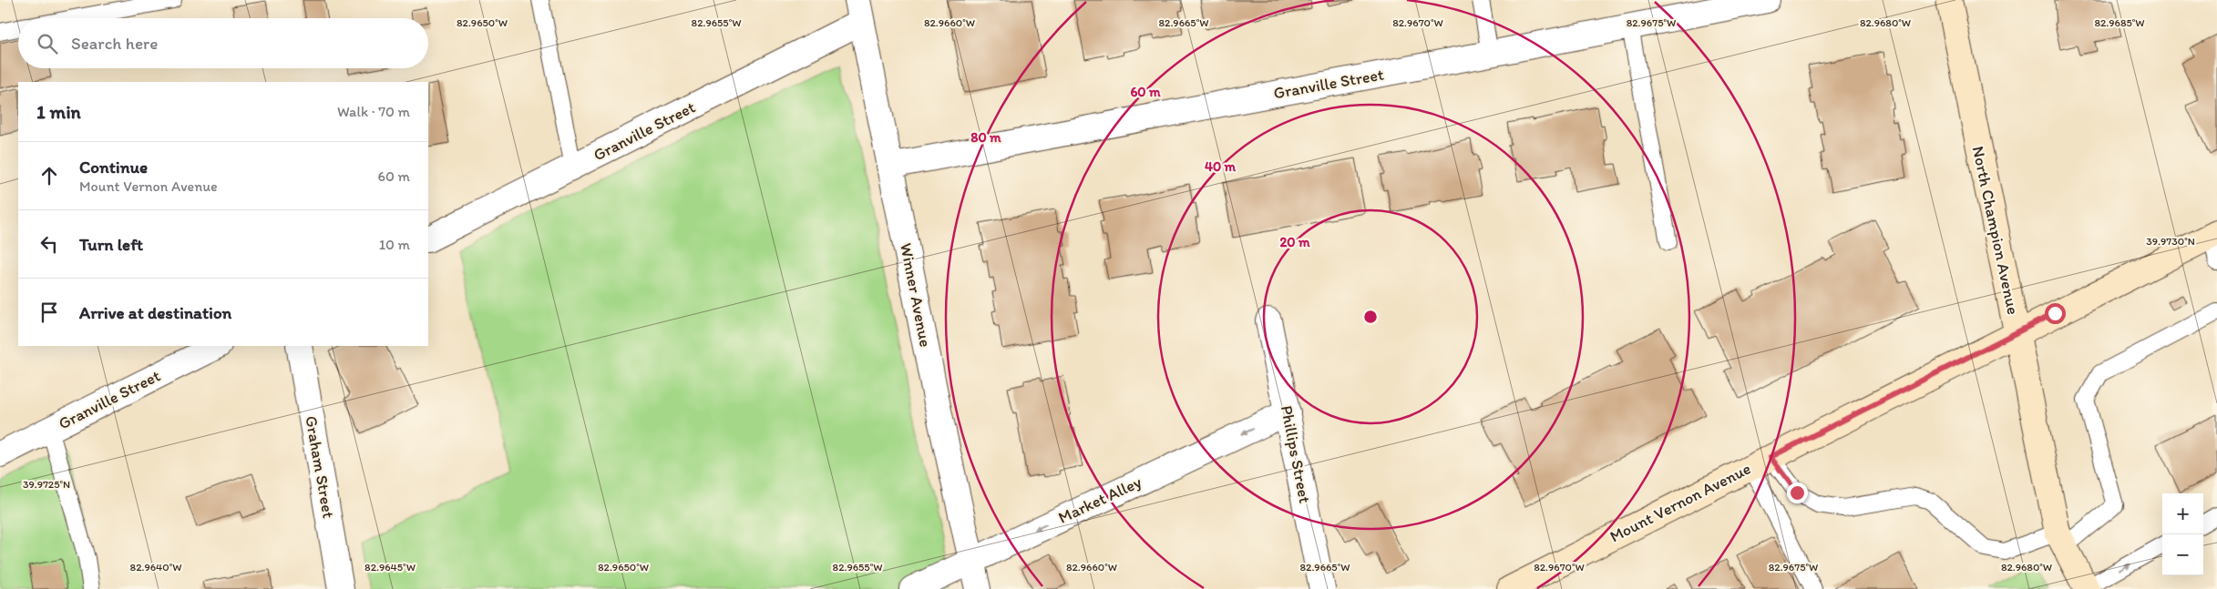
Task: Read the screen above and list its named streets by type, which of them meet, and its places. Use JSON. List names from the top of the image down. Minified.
{"streets":{"street":["Granville Street","North Champion Avenue","Winner Avenue","Phillips Street","Graham Street","Market Alley","Mount Vernon Avenue"]},"crossings":[["Granville Street","Winner Avenue"],["North Champion Avenue","Mount Vernon Avenue"],["Winner Avenue","Market Alley"],["Phillips Street","Market Alley"]],"one_way":["Market Alley"],"page":{"search":"Search here","heading":["1 min","Walk · 70 m"],"list":[["Continue","Mount Vernon Avenue","60 m"],["Turn left","10 m"],"Arrive at destination"],"map_buttons":["+","−"]},"coordinates":["82.9660°W","82.9650°W","82.9655°W","82.9665°W","82.9670°W","82.9675°W","82.9680°W","82.9685°W","39.9730°N","39.9725°N","82.9640°W","82.9645°W"],"rings":["60 m","80 m","40 m","20 m"]}
